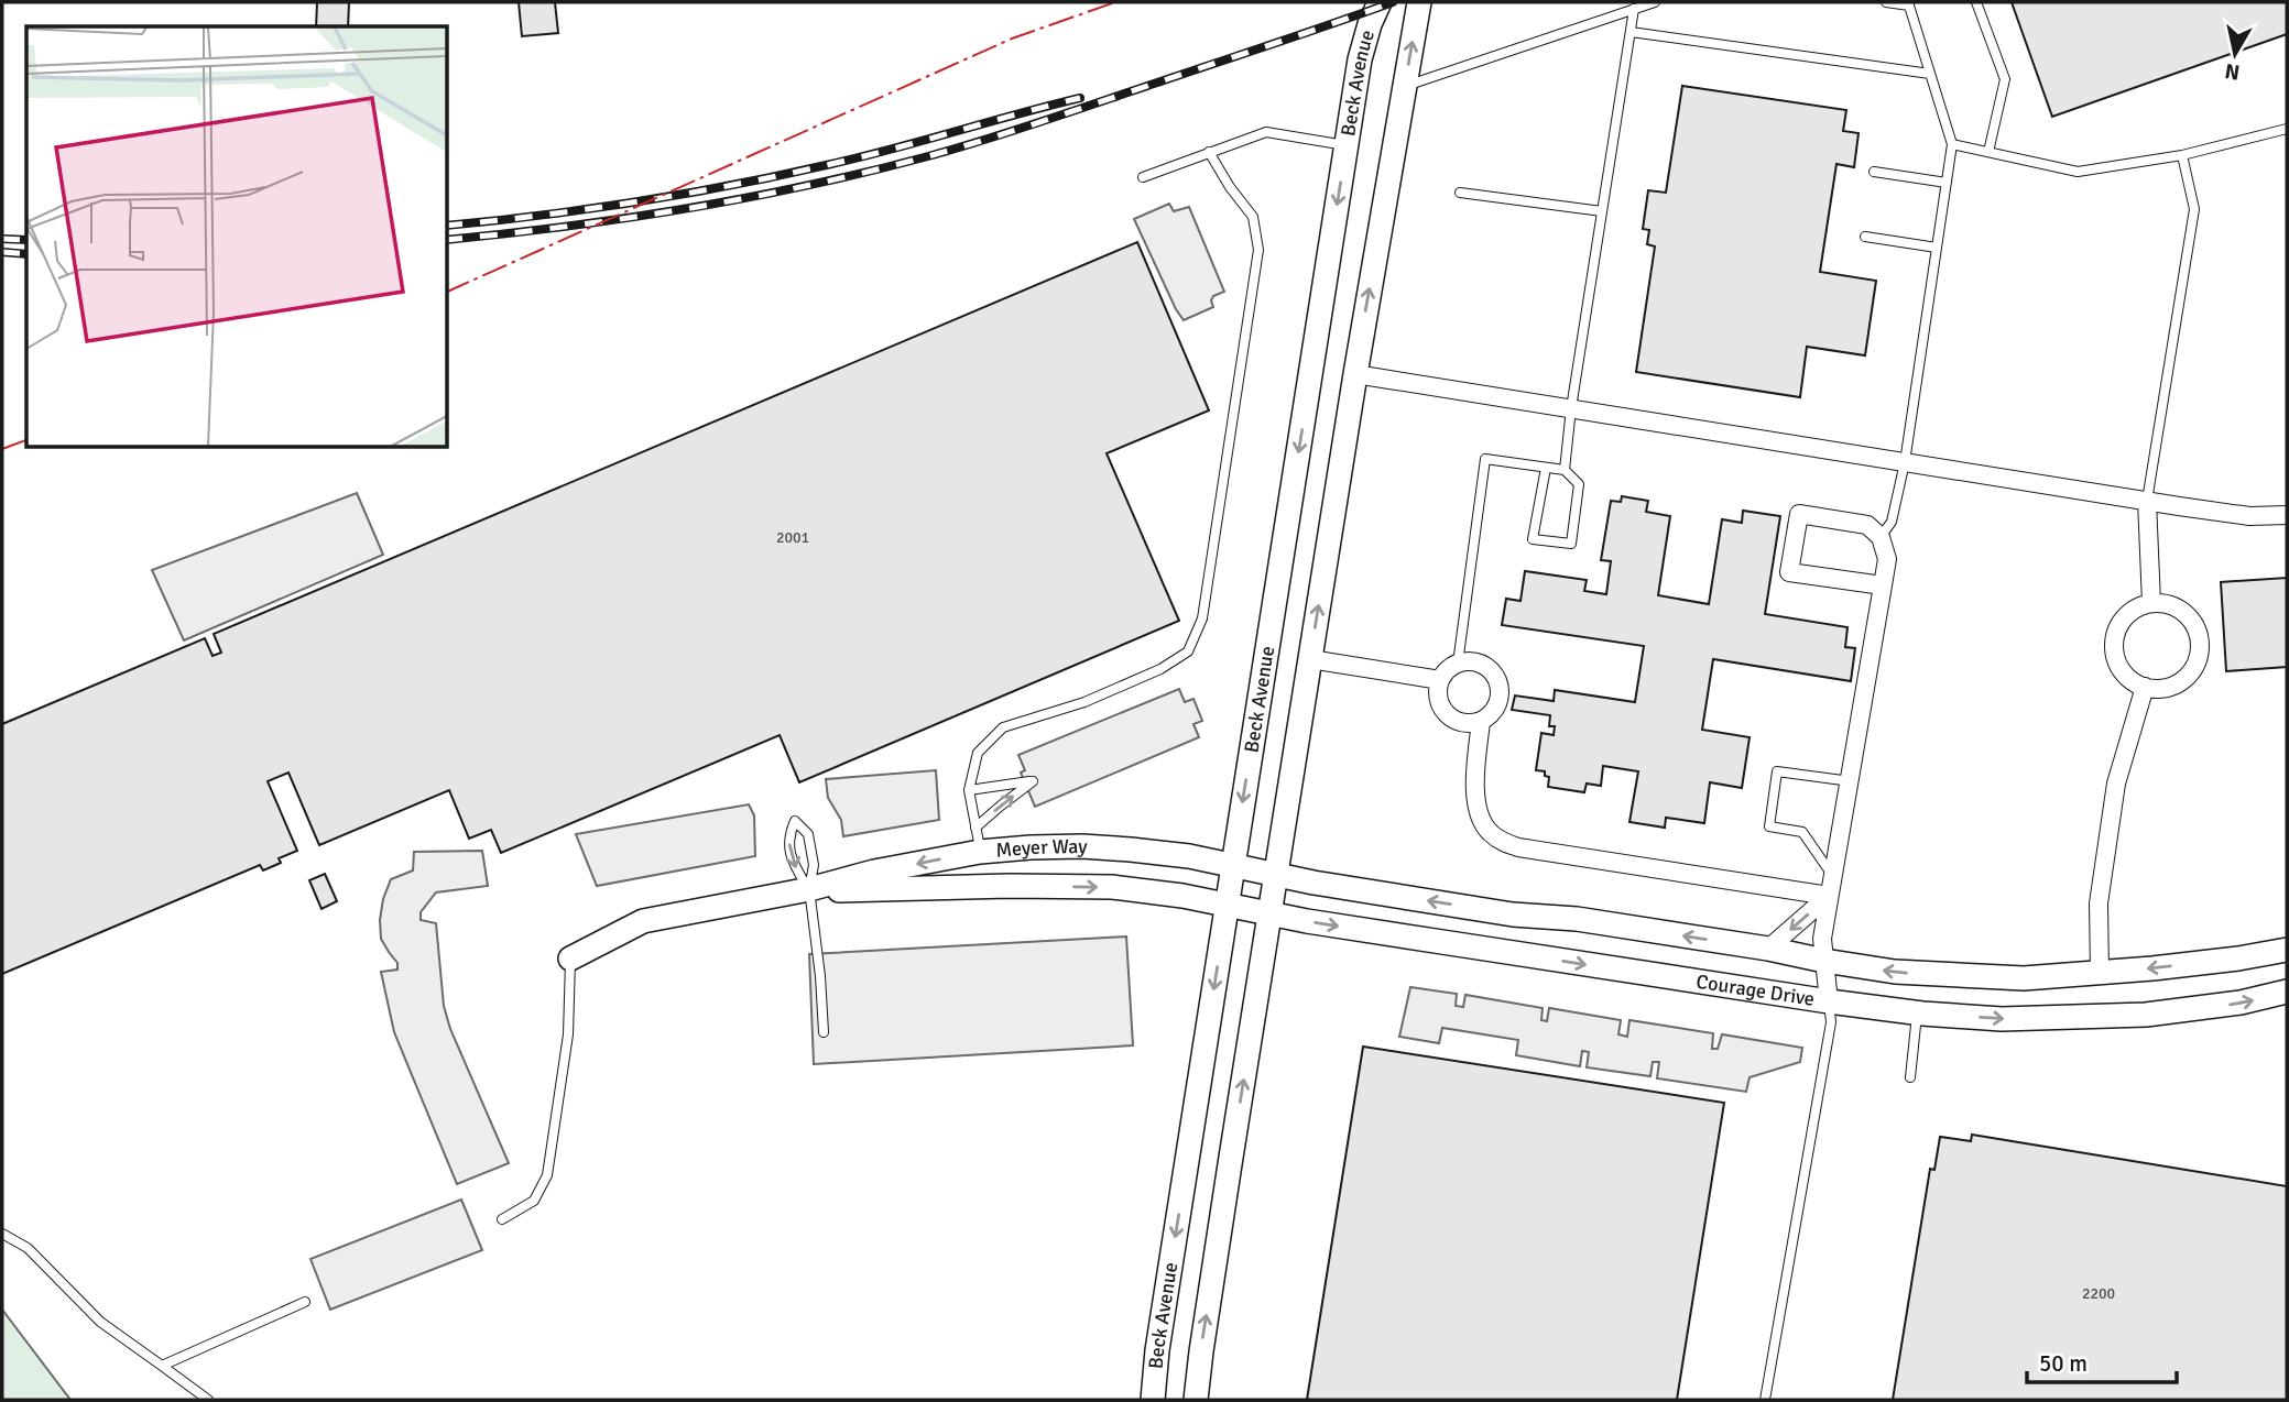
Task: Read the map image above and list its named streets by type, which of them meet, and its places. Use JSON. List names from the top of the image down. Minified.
{"streets":{"street":["Beck Avenue","Meyer Way","Courage Drive"]},"crossings":[["Beck Avenue","Meyer Way"],["Beck Avenue","Courage Drive"],["Meyer Way","Courage Drive"]],"house_numbers":["2001","2200"],"scale_bar":"50 m","north":"bottom"}
